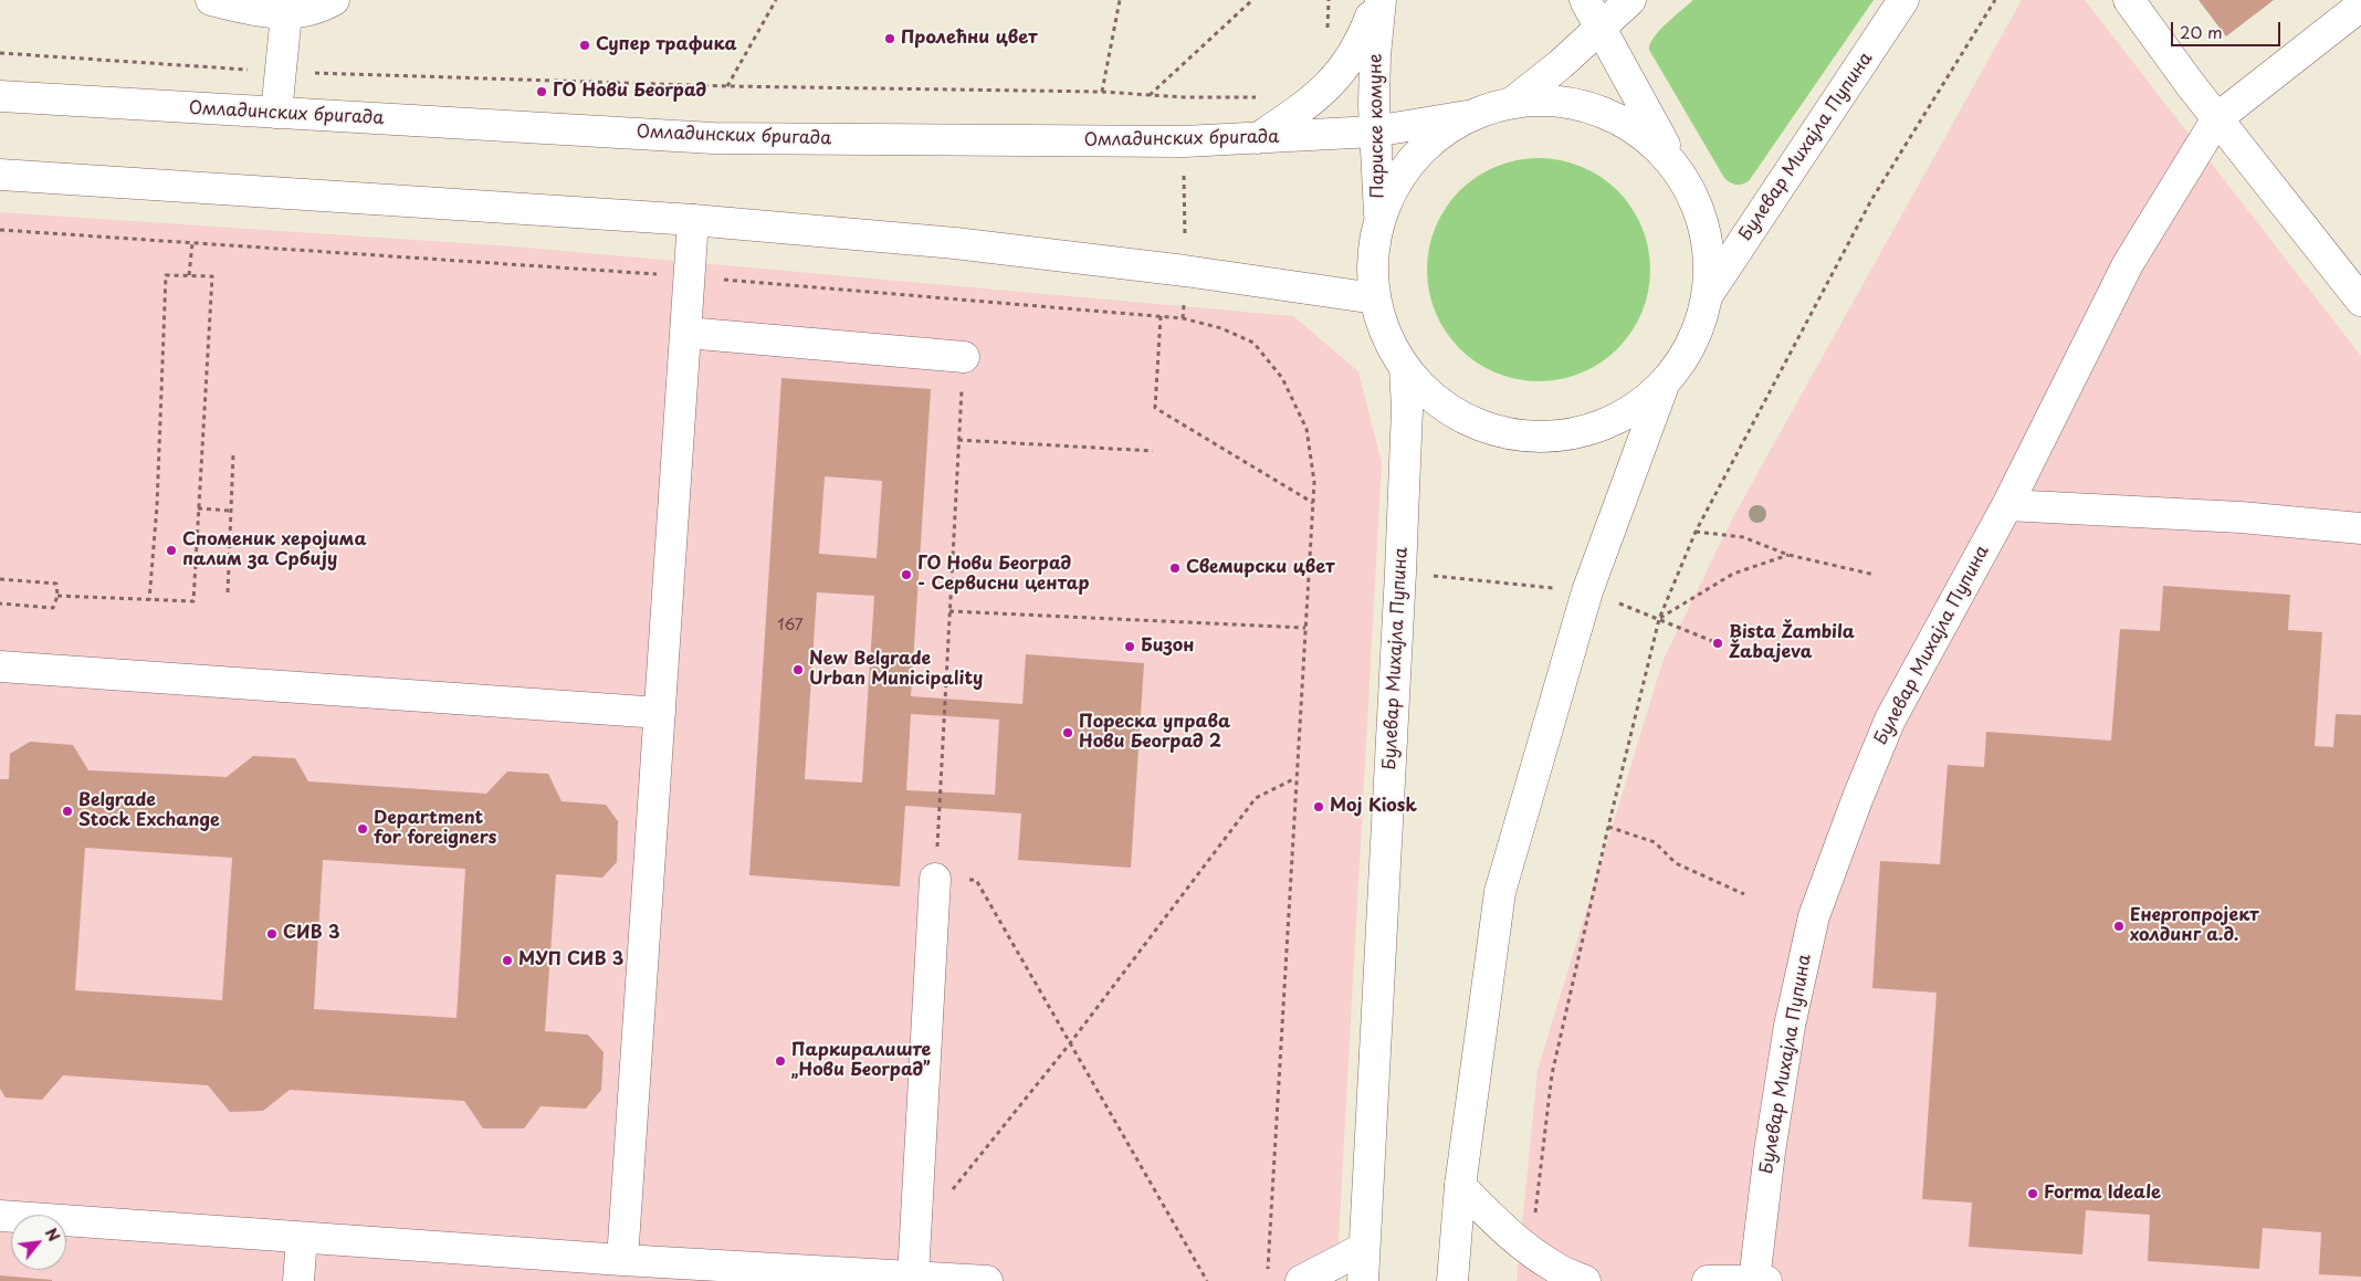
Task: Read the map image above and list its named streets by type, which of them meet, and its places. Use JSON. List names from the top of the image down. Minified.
{"streets":{"main road":["Омладинских бригада","Париске комуне","Булевар Михајла Пупина"]},"crossings":[["Омладинских бригада","Париске комуне"]],"places":["Пролећни цвет","Супер трафика","ГО Нови Београд","Споменик херојима палим за Србију","Свемирски цвет","ГО Нови Београд - Сервисни центар","Bista Žambila Žabajeva","Бизон","New Belgrade Urban Municipality","Пореска управа Нови Београд 2","Moj Kiosk","Belgrade Stock Exchange","Department for foreigners","Енергопројект холдинг а.д.","СИВ 3","МУП СИВ 3","Паркиралиште „Нови Београд”","Forma Ideale"],"house_numbers":["167"],"scale_bar":"20 m","north":"top right"}
